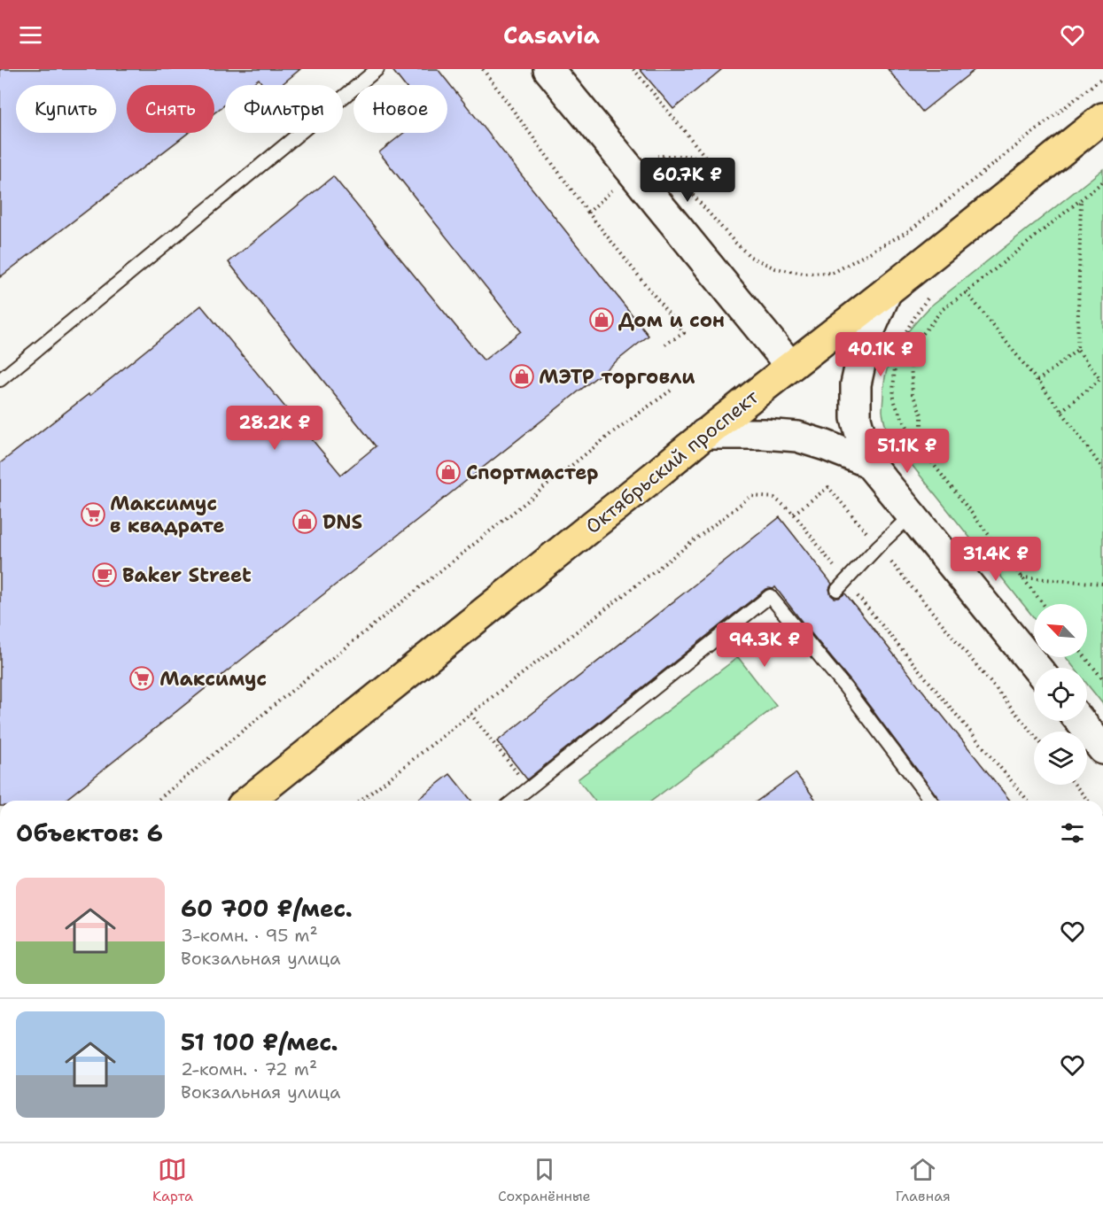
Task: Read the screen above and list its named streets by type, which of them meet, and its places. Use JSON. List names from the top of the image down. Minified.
{"streets":{"main road":["Октябрьский проспект"]},"places":{"shop":["Дом и сон","МЭТР торговли","Спортмастер","DNS"],"supermarket":["Максимус в квадрате","Максимус"],"cafe":["Baker Street"]},"north":"top left","page":{"header":"Casavia","chip":["Купить","Снять","Фильтры","Новое"],"price":["60.7K ₽","40.1K ₽","28.2K ₽","51.1K ₽","31.4K ₽","94.3K ₽"],"heading":"Объектов: 6","list":[{"name":"60 700 ₽/мес.","note":"3-комн. · 95 m² · Вокзальная улица"},{"name":"51 100 ₽/мес.","note":"2-комн. · 72 m² · Вокзальная улица"}],"tabs":["Карта","Сохранённые","Главная"]}}
